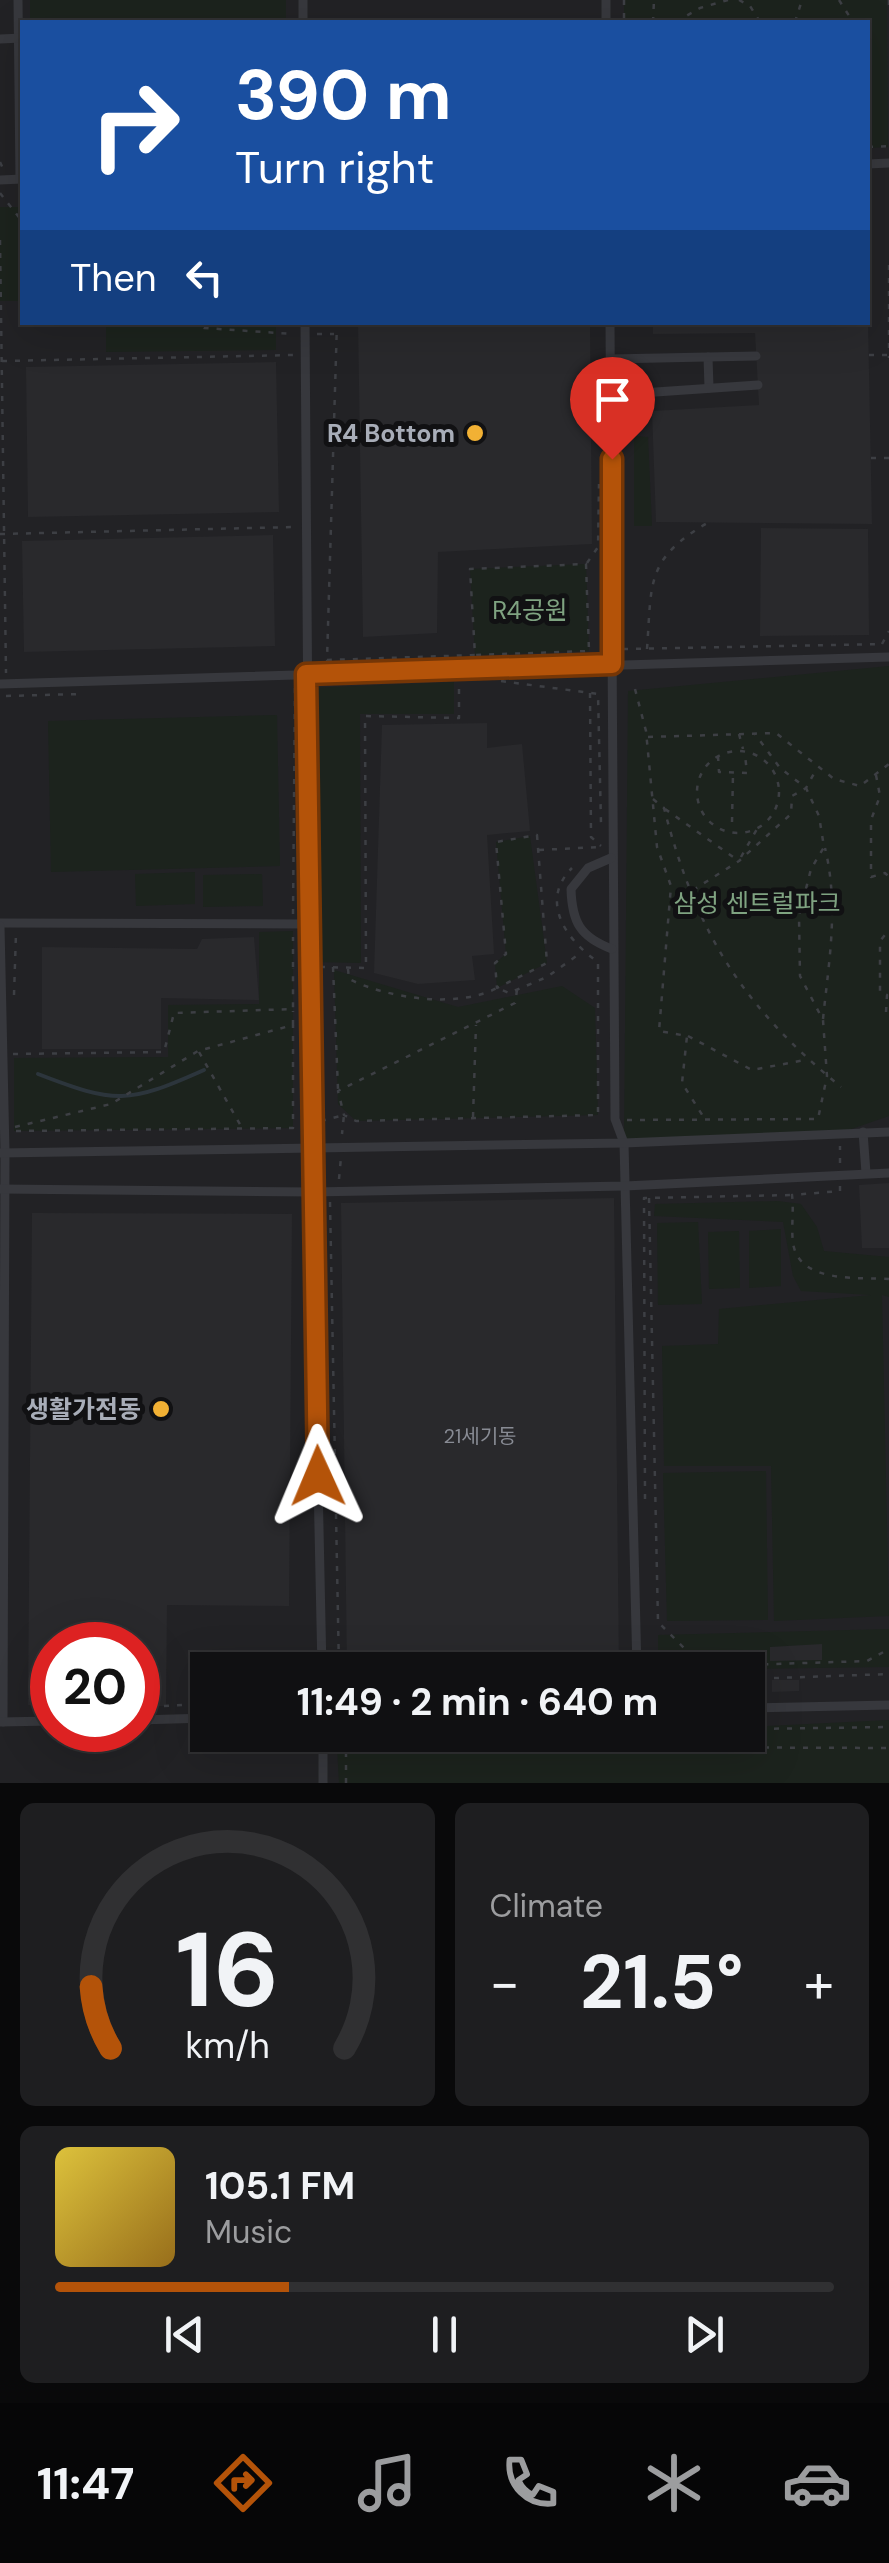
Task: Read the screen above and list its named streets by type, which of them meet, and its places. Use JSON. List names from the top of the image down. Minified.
{"parks":["R4공원","삼성 센트럴파크"],"places":["R4 Bottom","생활가전동"],"house_numbers":["21세기동"],"page":{"turn":["390 m","Turn right"],"then":"Then","limit":"20","trip":"11:49 · 2 min · 640 m","tile":"Climate","heat":["−","21.5°","+"],"song":["105.1 FM","Music"],"tabs":"11:47","gauge":["16","km/h"]}}
